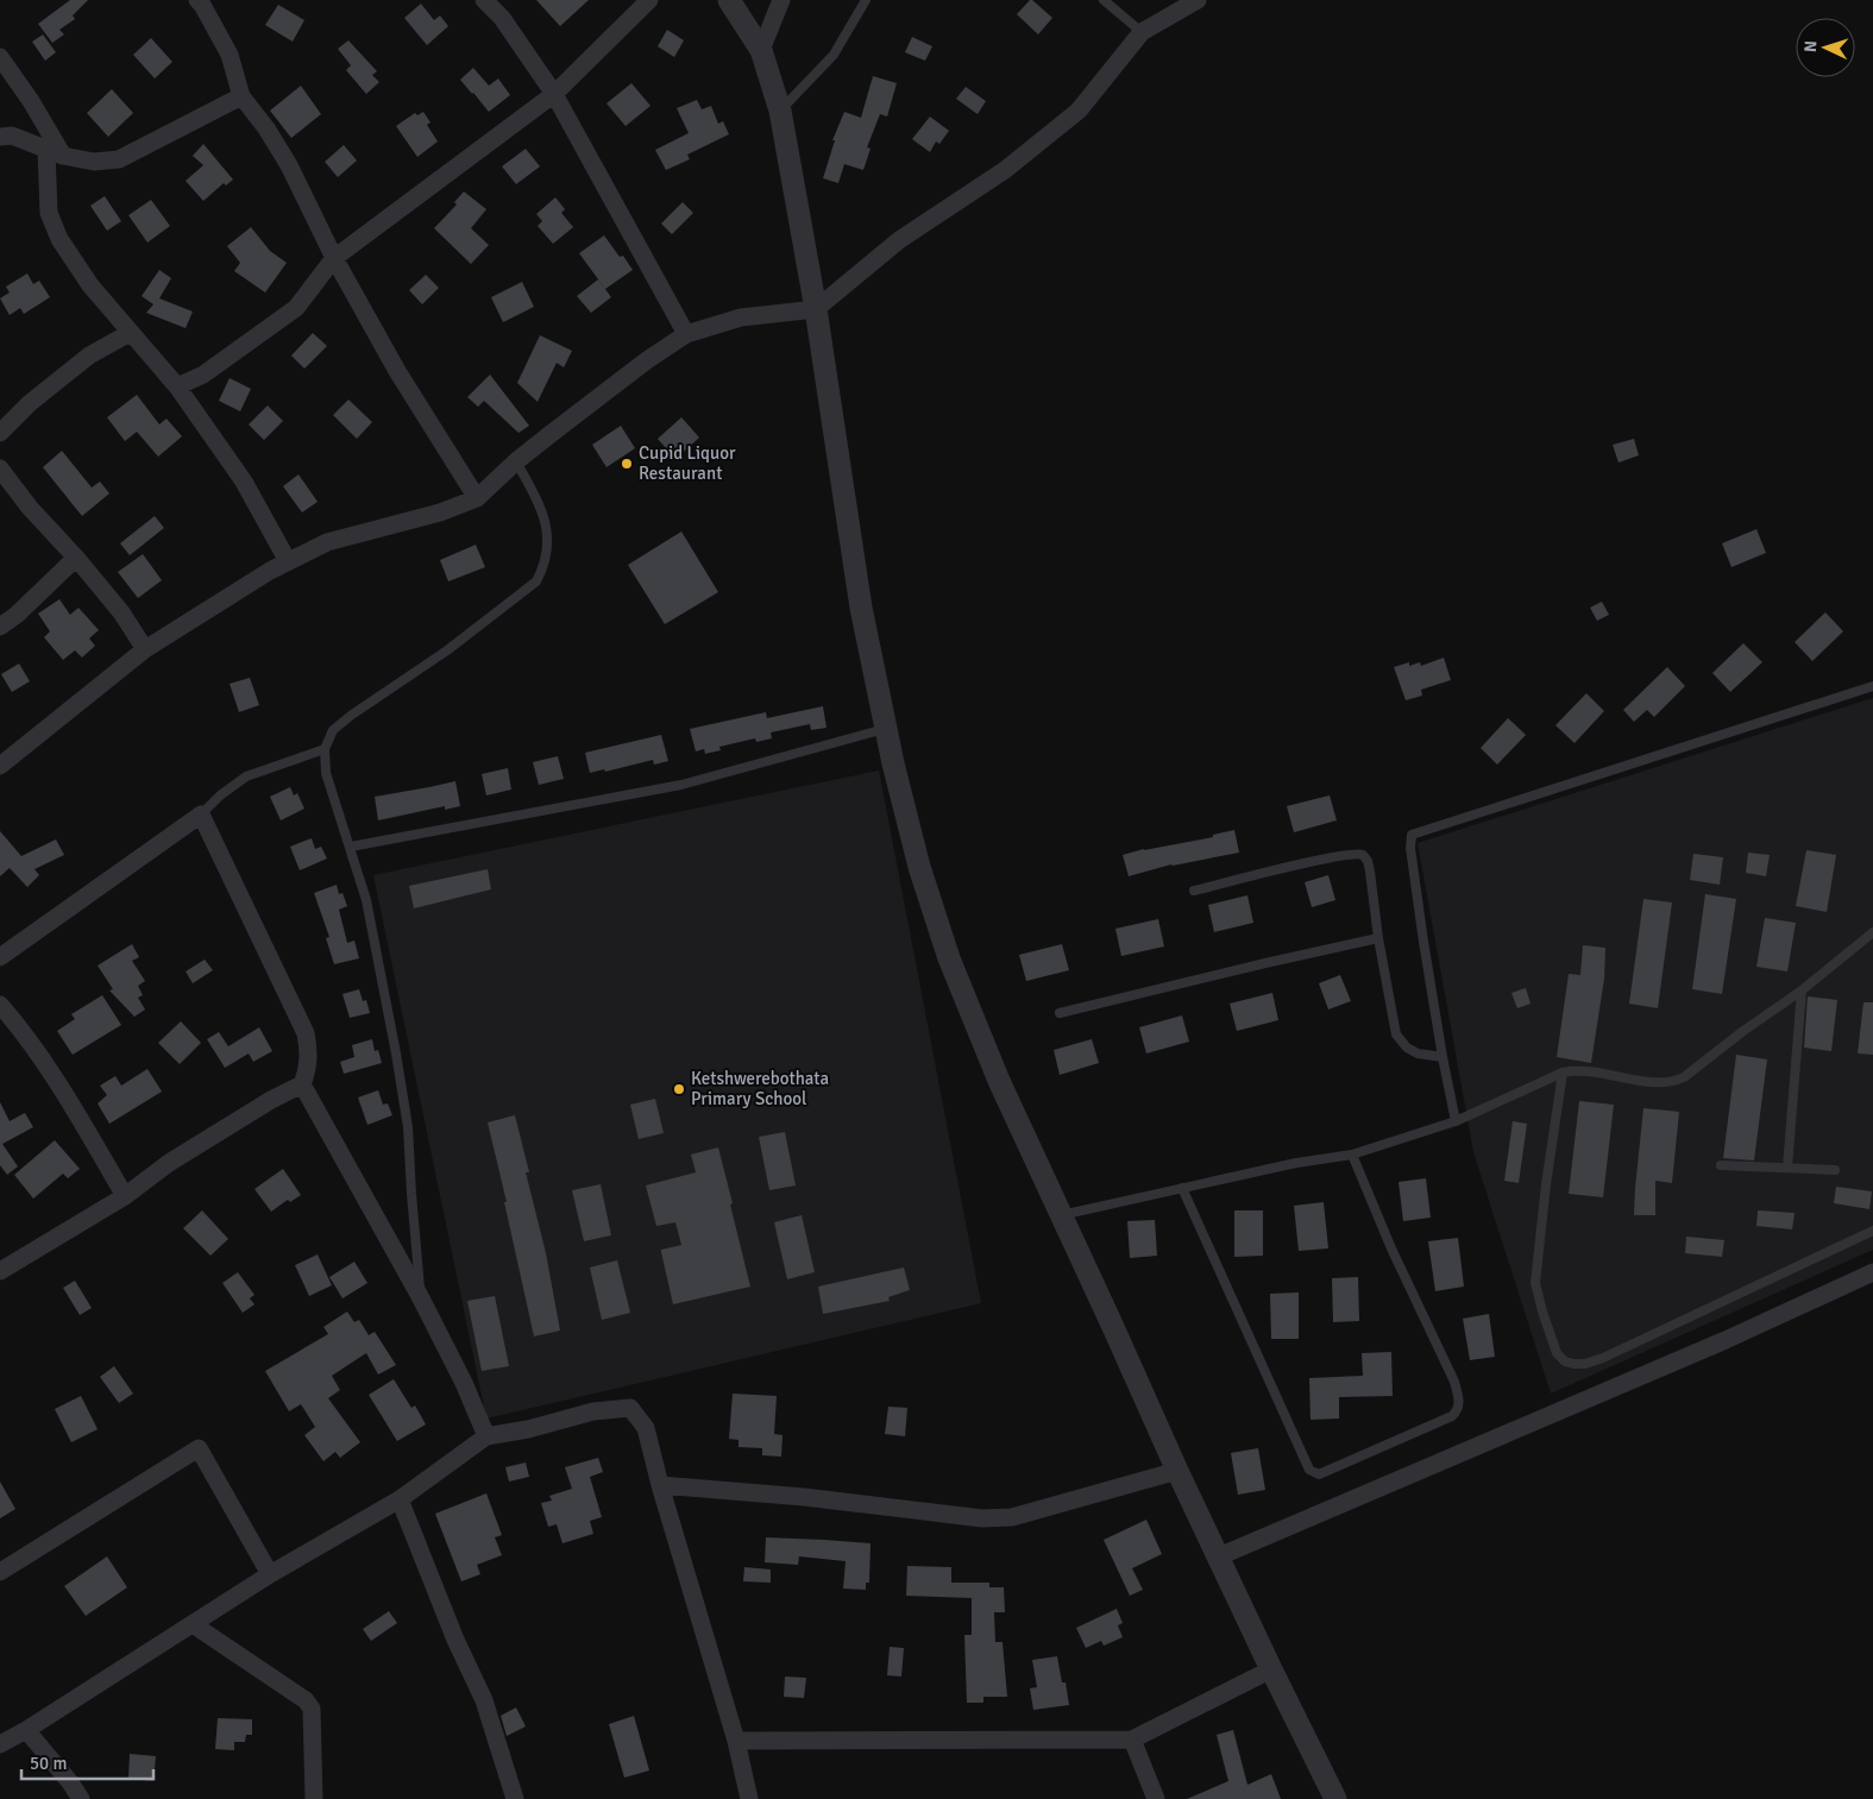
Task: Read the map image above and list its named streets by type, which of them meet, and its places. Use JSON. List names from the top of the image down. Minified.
{"places":["Cupid Liquor Restaurant","Ketshwerebothata Primary School"],"scale_bar":"50 m","north":"left"}
